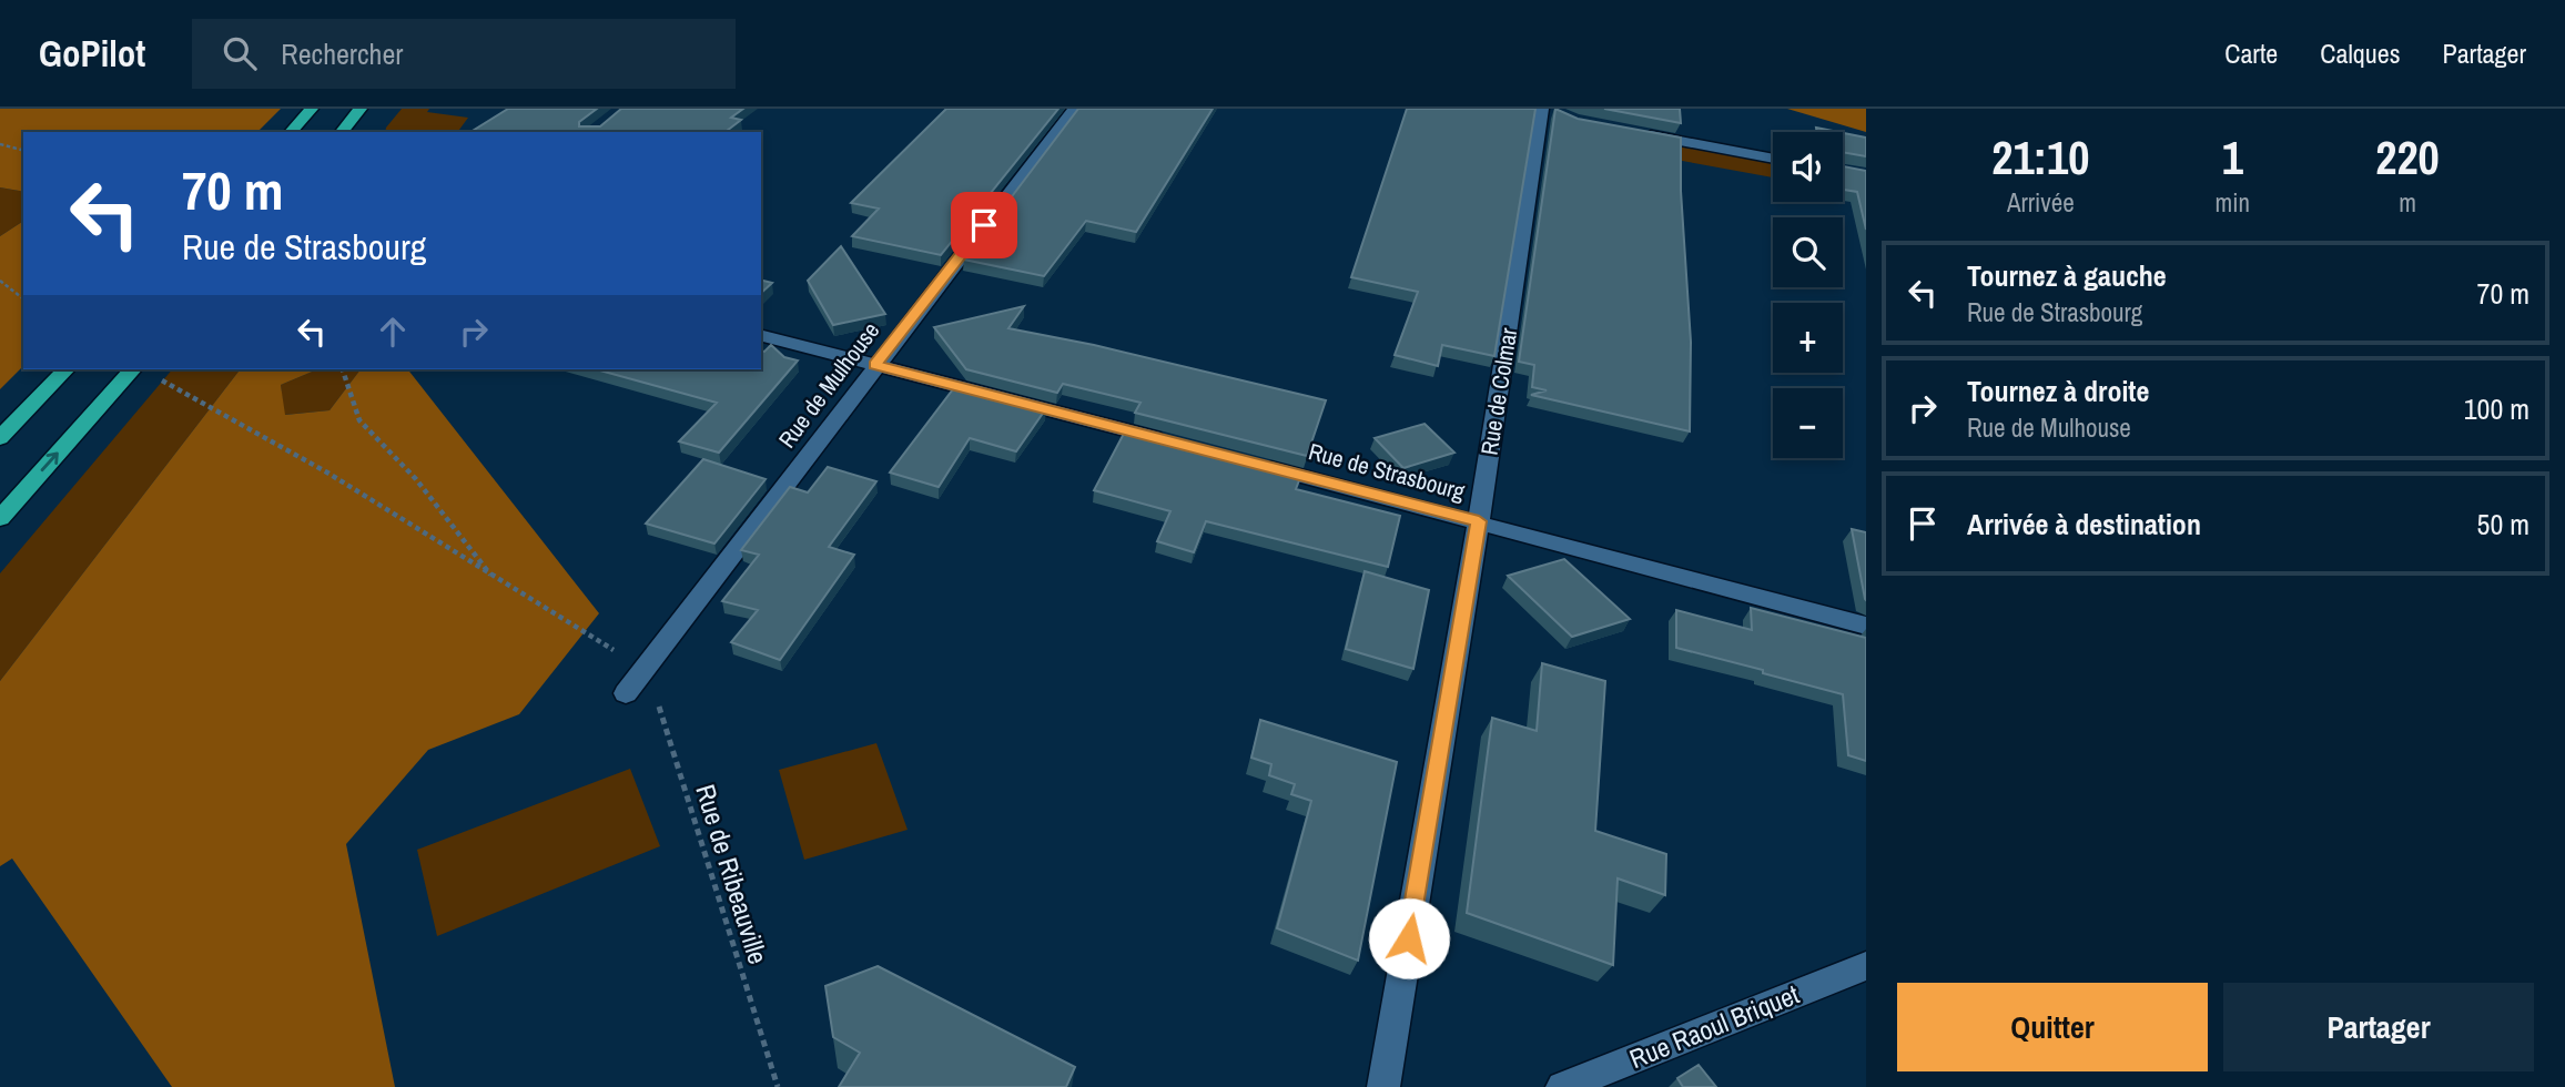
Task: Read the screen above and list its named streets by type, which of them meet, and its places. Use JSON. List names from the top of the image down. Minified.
{"streets":{"street":["Rue de Mulhouse","Rue de Colmar","Rue de Strasbourg","Rue Raoul Briquet"],"path":["Rue de Ribeauville"]},"crossings":[["Rue de Mulhouse","Rue de Ribeauville"],["Rue de Colmar","Rue de Strasbourg"]],"page":{"header":"GoPilot","search":"Rechercher","nav":["Carte","Calques","Partager"],"eta":["21:10","Arrivée","1","min","220","m"],"map_buttons":["+","−"],"turn":["70 m","Rue de Strasbourg"],"list":[{"name":"Tournez à gauche","note":"Rue de Strasbourg","value":"70 m"},{"name":"Tournez à droite","note":"Rue de Mulhouse","value":"100 m"},{"name":"Arrivée à destination","value":"50 m"}],"buttons":["Quitter","Partager"]}}
